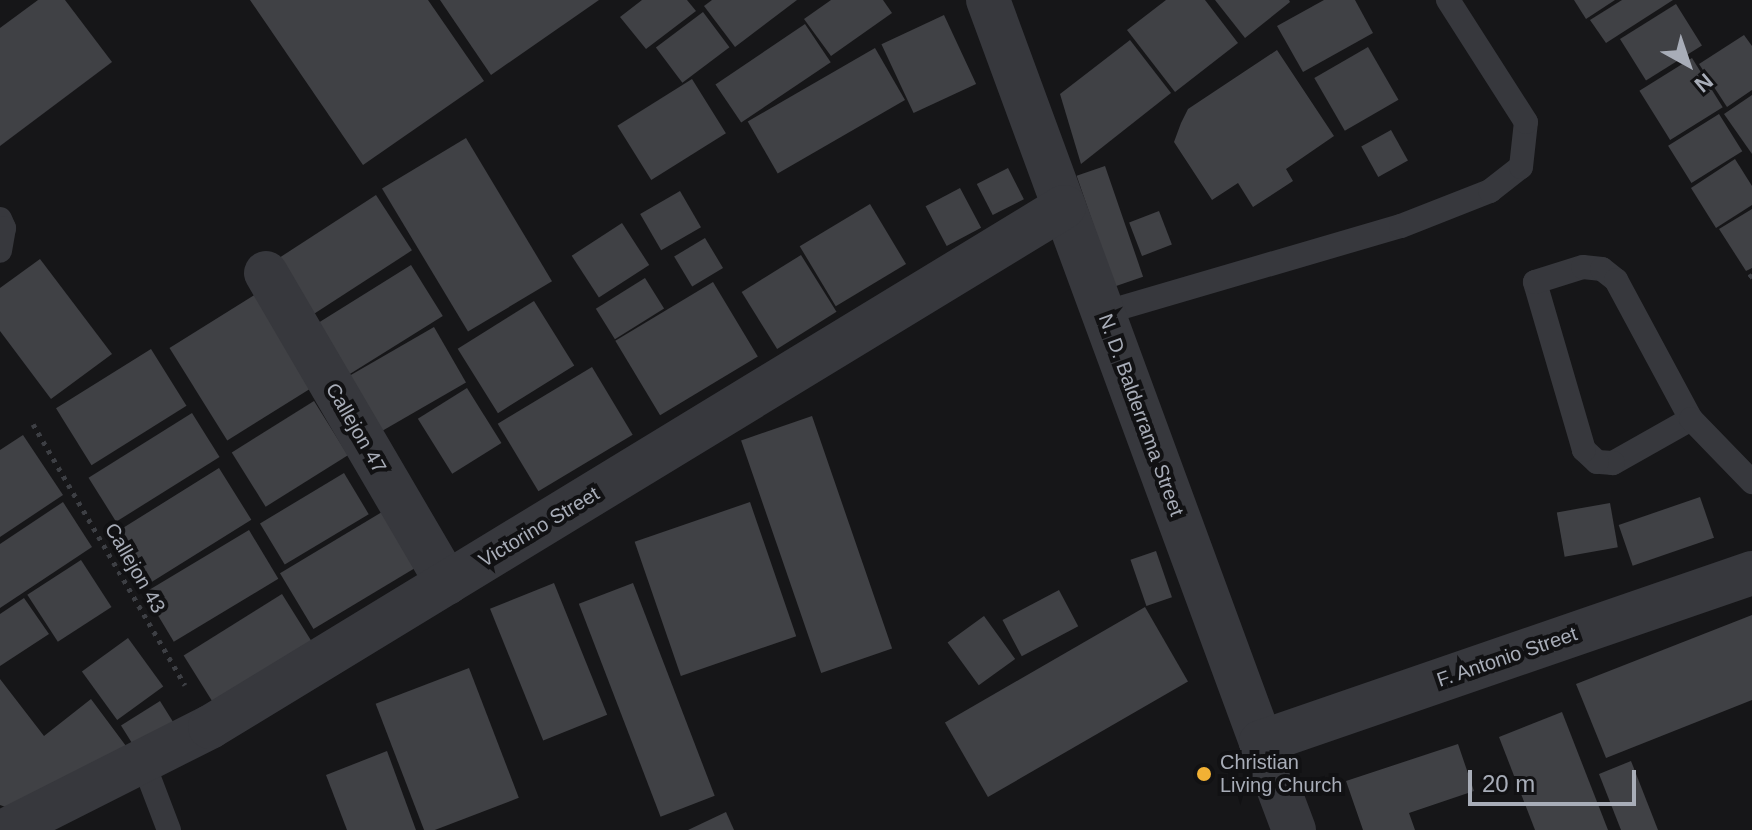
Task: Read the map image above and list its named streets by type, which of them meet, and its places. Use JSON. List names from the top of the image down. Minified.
{"streets":{"street":["N. D. Balderrama Street","Callejon 47","Victorino Street","F. Antonio Street"],"path":["Callejon 43"]},"crossings":[["N. D. Balderrama Street","Victorino Street"],["N. D. Balderrama Street","F. Antonio Street"],["Callejon 47","Victorino Street"],["Victorino Street","Callejon 43"]],"places":["Christian Living Church"],"scale_bar":"20 m","north":"bottom right"}
